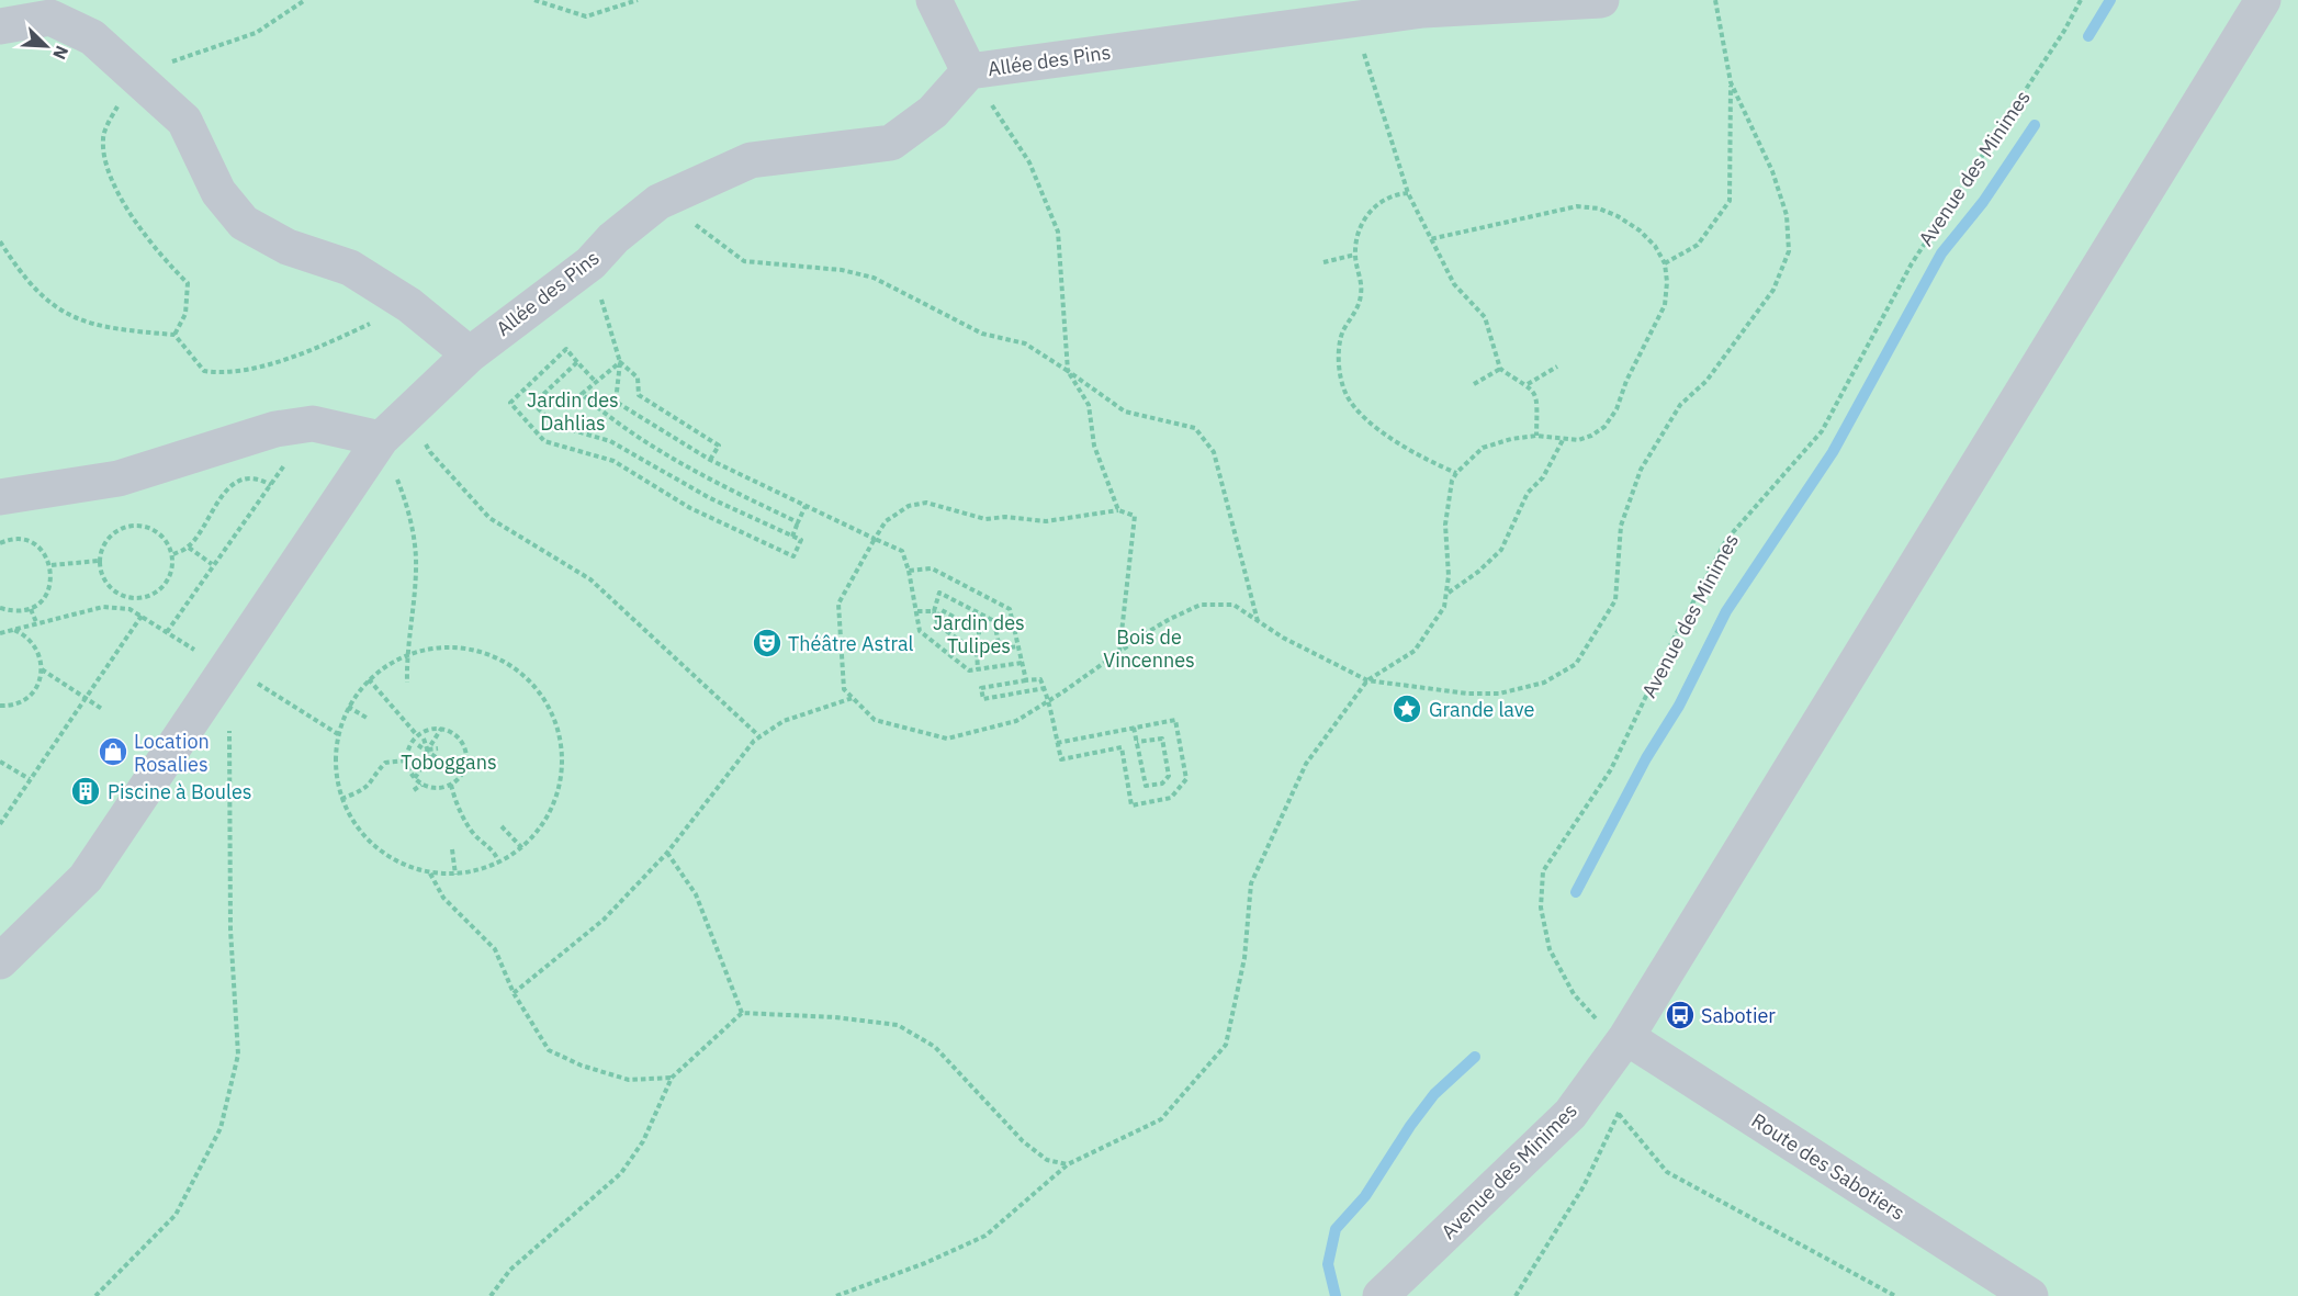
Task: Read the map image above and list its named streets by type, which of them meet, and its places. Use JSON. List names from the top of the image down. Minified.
{"streets":{"lane":["Allée des Pins","Avenue des Minimes","Route des Sabotiers"]},"crossings":[["Avenue des Minimes","Route des Sabotiers"]],"parks":["Jardin des Dahlias","Jardin des Tulipes","Bois de Vincennes","Toboggans"],"places":{"theatre":["Théâtre Astral"],"place":["Grande lave"],"shop":["Location Rosalies"],"building":["Piscine à Boules"],"bus stop":["Sabotier"]},"north":"bottom right"}
